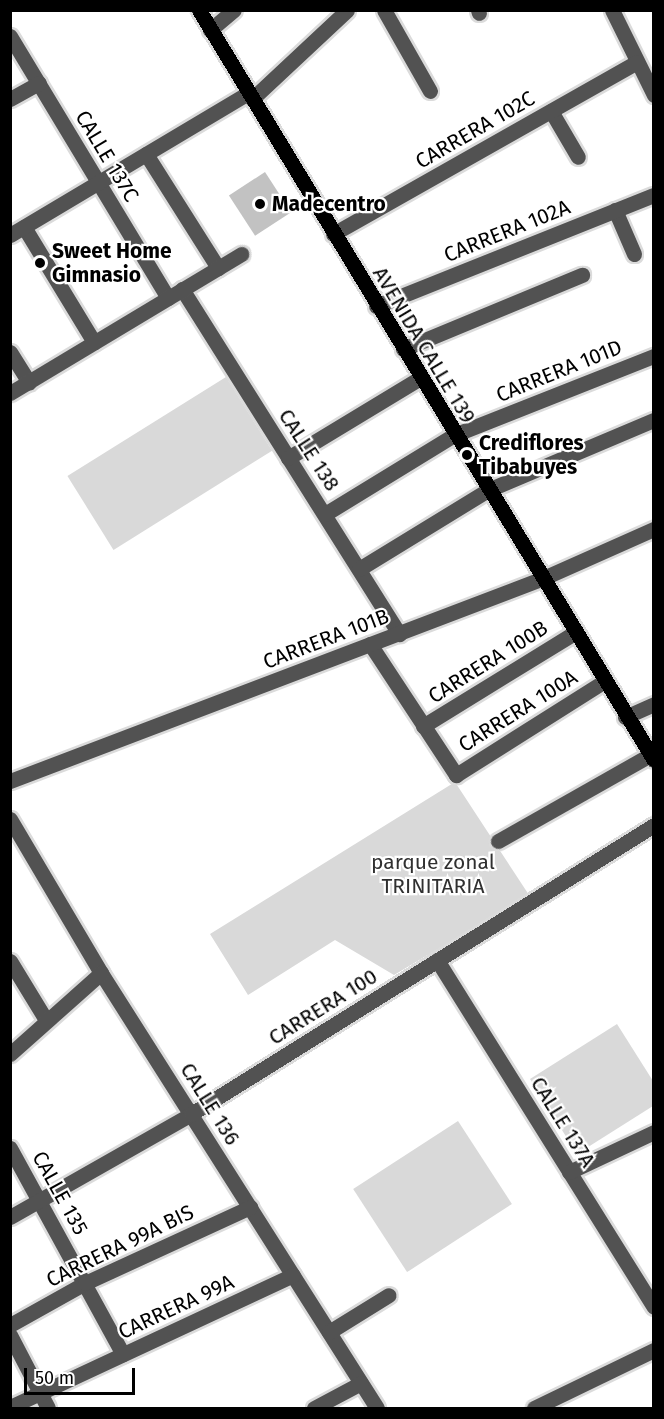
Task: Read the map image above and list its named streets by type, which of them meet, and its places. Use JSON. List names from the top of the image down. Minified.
{"streets":{"main road":["AVENIDA CALLE 139"],"street":["CARRERA 102C","CALLE 137C","CARRERA 102A","CARRERA 101D","CALLE 138","CARRERA 101B","CARRERA 100B","CARRERA 100A","CARRERA 100","CALLE 136","CALLE 137A","CALLE 135","CARRERA 99A BIS","CARRERA 99A"]},"crossings":[["CARRERA 102C","AVENIDA CALLE 139"],["CARRERA 102A","AVENIDA CALLE 139"],["AVENIDA CALLE 139","CARRERA 101D"],["AVENIDA CALLE 139","CARRERA 101B"],["AVENIDA CALLE 139","CARRERA 100B"],["AVENIDA CALLE 139","CARRERA 100A"],["CARRERA 101D","CALLE 138"],["CALLE 138","CARRERA 101B"],["CARRERA 100B","CARRERA 100A"],["CARRERA 100","CALLE 136"],["CARRERA 100","CALLE 137A"],["CARRERA 100","CALLE 135"],["CALLE 136","CARRERA 99A BIS"],["CALLE 136","CARRERA 99A"],["CALLE 135","CARRERA 99A BIS"],["CALLE 135","CARRERA 99A"]],"parks":["parque zonal TRINITARIA"],"places":["Madecentro","Sweet Home Gimnasio","Crediflores Tibabuyes"],"scale_bar":"50 m"}
